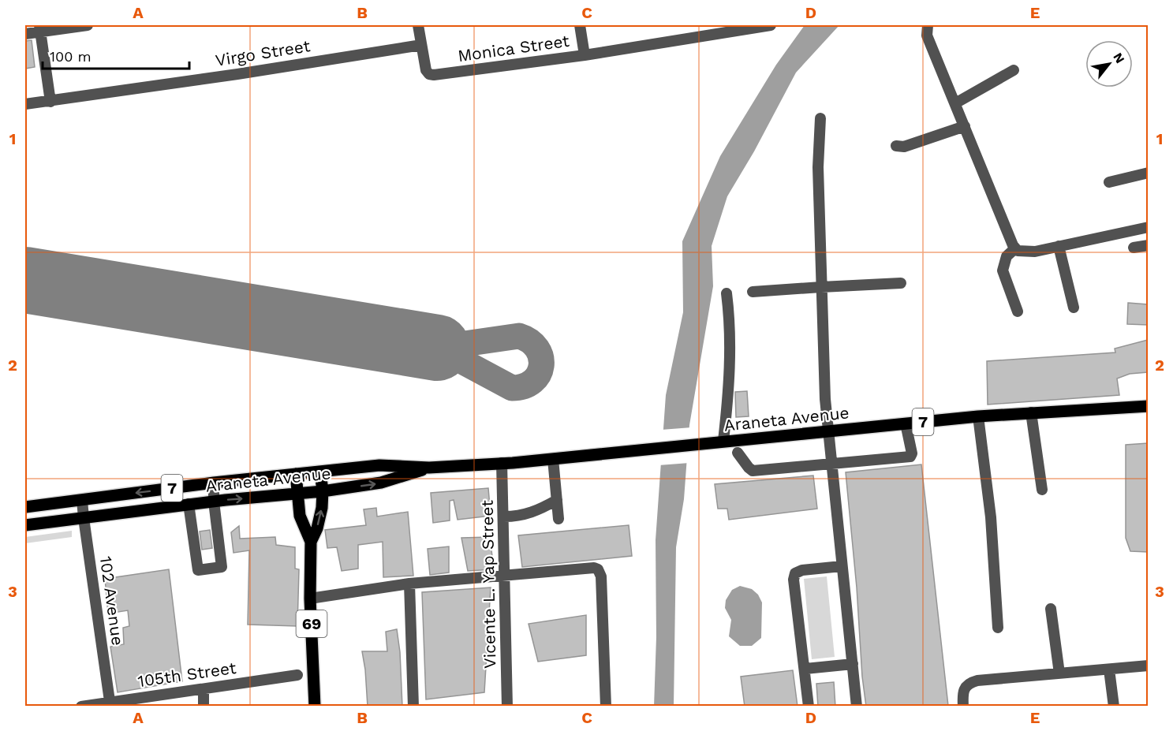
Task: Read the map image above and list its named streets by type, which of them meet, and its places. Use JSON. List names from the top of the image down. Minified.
{"streets":{"main road":["Araneta Avenue","7","69"],"street":["Monica Street","Virgo Street","Vicente L. Yap Street","102 Avenue","105th Street"]},"crossings":[["Monica Street","Virgo Street"],["Araneta Avenue","Vicente L. Yap Street"],["Araneta Avenue","102 Avenue"],["Araneta Avenue","69"],["102 Avenue","105th Street"]],"scale_bar":"100 m","north":"top right","grid":{"columns":["A","B","C","D","E"],"rows":["1","2","3"]}}
